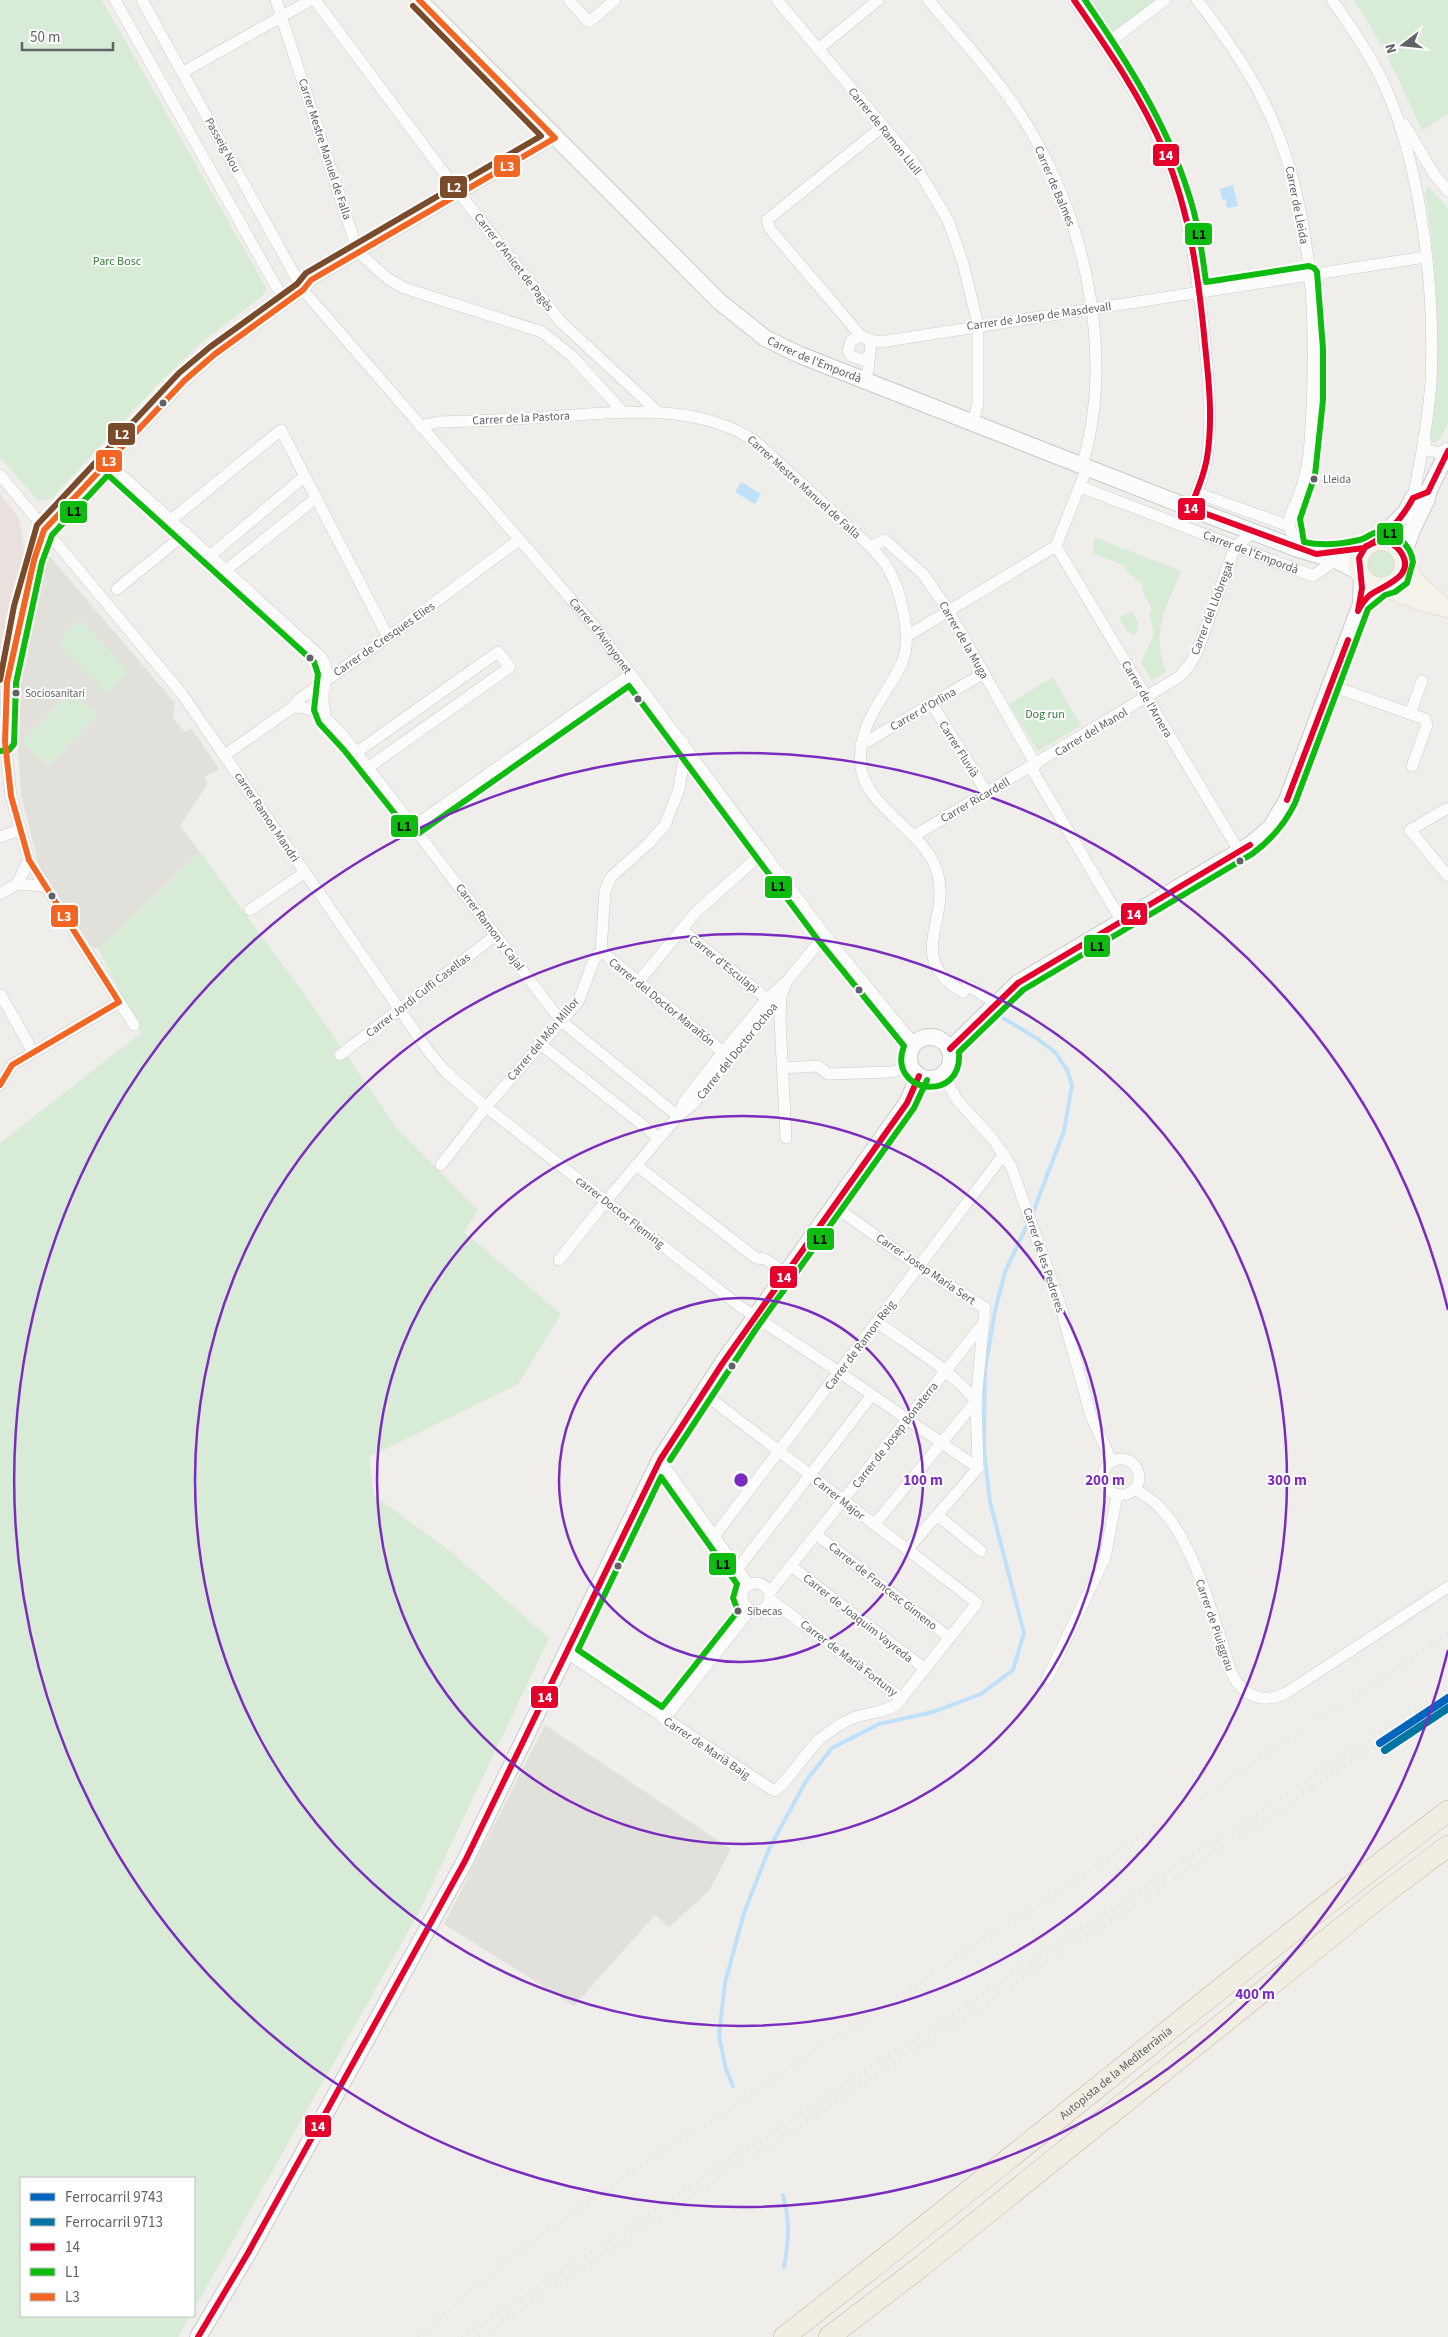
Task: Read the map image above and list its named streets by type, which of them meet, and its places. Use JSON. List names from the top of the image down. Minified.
{"streets":{"highway":["Autopista de la Mediterrània"],"street":["Carrer de Ramon Llull","Passeig Nou","Carrer Mestre Manuel de Falla","Carrer de Balmes","Carrer de Lleida","Carrer d'Anicet de Pagès","Carrer de Josep de Masdevall","Carrer de l'Empordà","Carrer de la Pastora","Carrer del Llobregat","Carrer d'Avinyonet","Carrer de Cresques Elies","Carrer de la Muga","Carrer de l'Arnera","Carrer d'Orlina","Carrer del Manol","Carrer Fluvià","Carrer Ricardell","carrer Ramon Mandri","Carrer Ramon y Cajal","Carrer d'Esculapi","Carrer Jordi Cuffi Casellas","Carrer del Doctor Marañón","Carrer del Món Millor","Carrer del Doctor Ochoa","carrer Doctor Fleming","Carrer de les Pedreres","Carrer Josep Maria Sert","Carrer de Ramon Reig","Carrer de Josep Bonaterra","Carrer Major","Carrer de Francesc Gimeno","Carrer de Joaquim Vayreda","Carrer de Piuiggrau","Carrer de Marià Fortuny","Carrer de Marià Baig"]},"crossings":[["Carrer de Ramon Llull","Carrer de Josep de Masdevall"],["Carrer de Ramon Llull","Carrer de l'Empordà"],["Passeig Nou","Carrer d'Avinyonet"],["Carrer Mestre Manuel de Falla","Carrer d'Anicet de Pagès"],["Carrer Mestre Manuel de Falla","Carrer de la Pastora"],["Carrer Mestre Manuel de Falla","Carrer de la Muga"],["Carrer Mestre Manuel de Falla","Carrer d'Orlina"],["Carrer Mestre Manuel de Falla","Carrer Ricardell"],["Carrer de Balmes","Carrer de Josep de Masdevall"],["Carrer de Balmes","Carrer de l'Empordà"],["Carrer de Balmes","Carrer de l'Arnera"],["Carrer de Lleida","Carrer de Josep de Masdevall"],["Carrer de l'Empordà","Carrer del Llobregat"],["Carrer de la Pastora","Carrer d'Avinyonet"],["Carrer del Llobregat","Carrer de l'Arnera"],["Carrer del Llobregat","Carrer del Manol"],["Carrer d'Avinyonet","Carrer de Cresques Elies"],["Carrer d'Avinyonet","Carrer del Món Millor"],["Carrer d'Avinyonet","Carrer del Doctor Ochoa"],["Carrer d'Avinyonet","Carrer de les Pedreres"],["Carrer de Cresques Elies","carrer Ramon Mandri"],["Carrer de Cresques Elies","Carrer Ramon y Cajal"],["Carrer de la Muga","Carrer d'Orlina"],["Carrer de la Muga","Carrer del Manol"],["Carrer de la Muga","Carrer Ricardell"],["Carrer de l'Arnera","Carrer del Manol"],["Carrer d'Orlina","Carrer Fluvià"],["Carrer del Manol","Carrer Ricardell"],["Carrer Fluvià","Carrer Ricardell"],["carrer Ramon Mandri","Carrer Jordi Cuffi Casellas"],["carrer Ramon Mandri","Carrer del Món Millor"],["carrer Ramon Mandri","carrer Doctor Fleming"],["Carrer Ramon y Cajal","Carrer Jordi Cuffi Casellas"],["Carrer Ramon y Cajal","Carrer del Món Millor"],["Carrer Ramon y Cajal","Carrer del Doctor Ochoa"],["Carrer d'Esculapi","Carrer del Doctor Ochoa"],["Carrer del Doctor Marañón","Carrer del Món Millor"],["Carrer del Doctor Marañón","Carrer del Doctor Ochoa"],["Carrer del Món Millor","carrer Doctor Fleming"],["Carrer del Doctor Ochoa","carrer Doctor Fleming"],["carrer Doctor Fleming","Carrer Josep Maria Sert"],["carrer Doctor Fleming","Carrer de Ramon Reig"],["carrer Doctor Fleming","Carrer de Josep Bonaterra"],["Carrer de les Pedreres","Carrer de Ramon Reig"],["Carrer de les Pedreres","Carrer de Piuiggrau"],["Carrer Josep Maria Sert","Carrer de Ramon Reig"],["Carrer Josep Maria Sert","Carrer de Josep Bonaterra"],["Carrer de Ramon Reig","Carrer Major"],["Carrer de Josep Bonaterra","Carrer Major"],["Carrer de Josep Bonaterra","Carrer de Francesc Gimeno"],["Carrer de Josep Bonaterra","Carrer de Joaquim Vayreda"],["Carrer de Josep Bonaterra","Carrer de Marià Fortuny"],["Carrer Major","Carrer de Francesc Gimeno"],["Carrer de Marià Fortuny","Carrer de Marià Baig"]],"parks":["Parc Bosc","Dog run"],"places":["Lleida","Sociosanitari","Sibecas"],"lines":["transit line 14","transit line L1","transit line L3","transit line L2","rail line 9743","rail line 9713"],"legend":["Ferrocarril 9743","Ferrocarril 9713","14","L1","L3"],"scale_bar":"50 m","north":"left","rings":["100 m","200 m","300 m","400 m"]}
